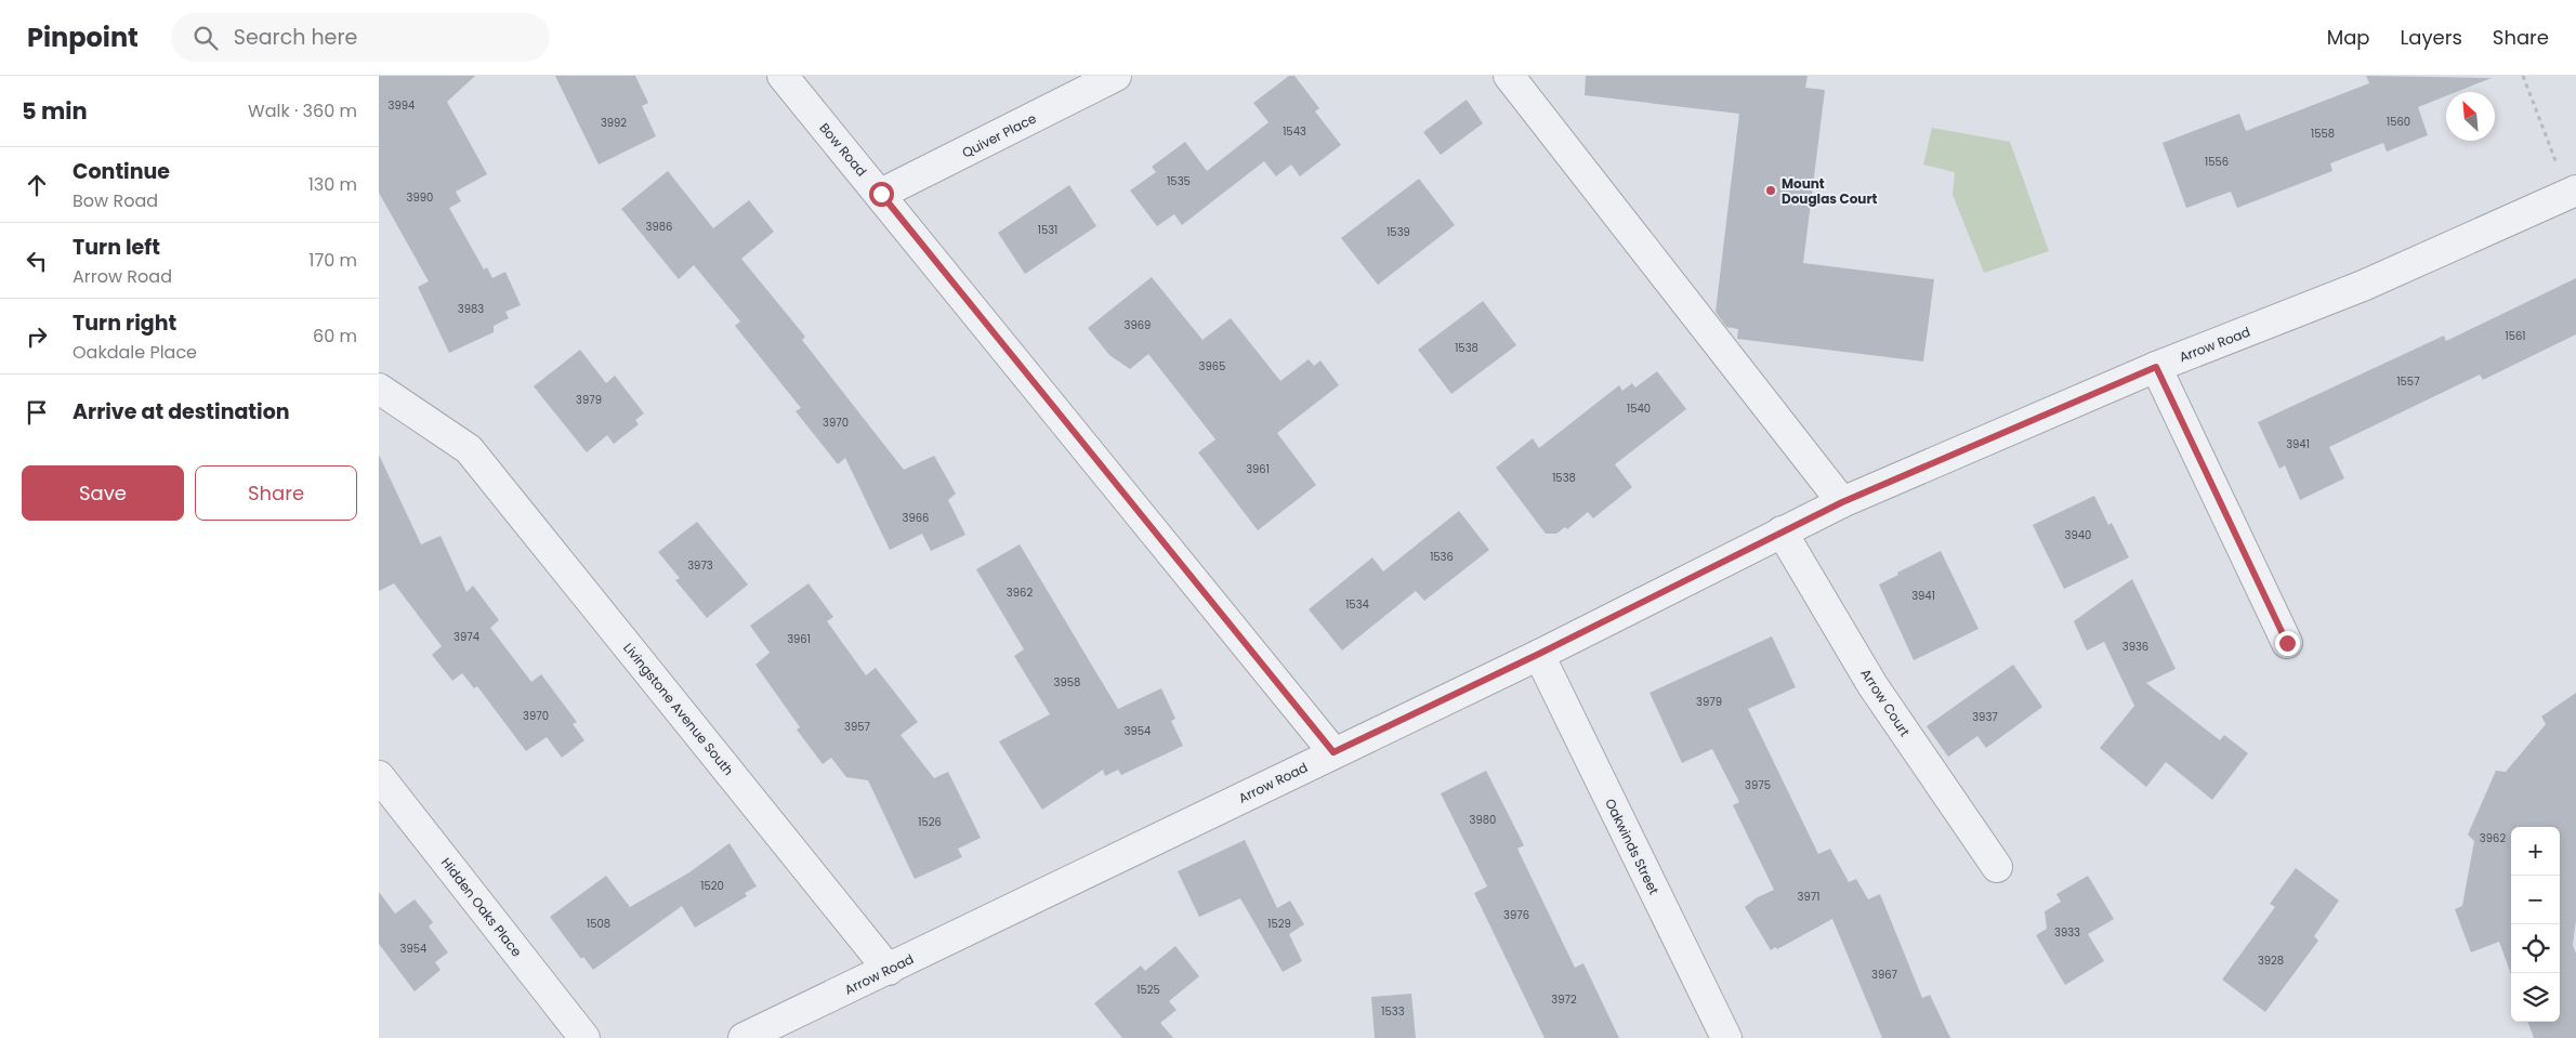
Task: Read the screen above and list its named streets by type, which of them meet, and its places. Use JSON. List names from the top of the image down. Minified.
{"streets":{"street":["Quiver Place","Bow Road","Arrow Road","Arrow Court","Livingstone Avenue South","Oakwinds Street","Hidden Oaks Place"]},"crossings":[["Quiver Place","Bow Road"],["Bow Road","Arrow Road"],["Arrow Road","Arrow Court"],["Arrow Road","Livingstone Avenue South"],["Arrow Road","Oakwinds Street"]],"places":["Mount Douglas Court"],"house_numbers":["3994","1560","3992","1543","1558","1556","1535","3990","3986","1531","1539","3983","3969","1561","1538","3965","1557","3979","1540","3970","3941","3961","1538","3966","3940","1536","3973","3962","3941","1534","3974","3961","3936","3958","3979","3970","3937","3957","3954","3975","3980","1526","3962","1520","3971","3976","1508","1529","3933","3954","3928","3967","1525","3972","1533"],"north":"top left","page":{"header":"Pinpoint","search":"Search here","nav":["Map","Layers","Share"],"heading":["5 min","Walk · 360 m"],"list":[["Continue","Bow Road","130 m"],["Turn left","Arrow Road","170 m"],["Turn right","Oakdale Place","60 m"],"Arrive at destination"],"buttons":["Save","Share"],"map_buttons":["+","−"]}}
